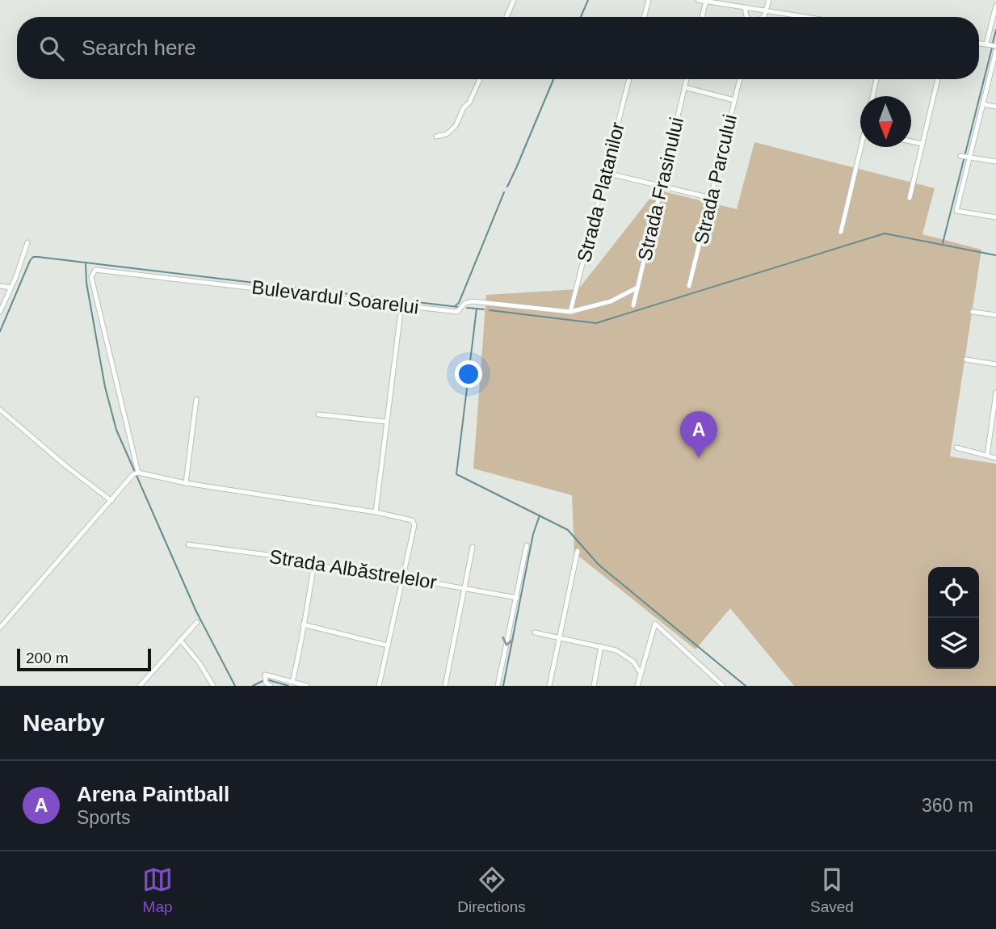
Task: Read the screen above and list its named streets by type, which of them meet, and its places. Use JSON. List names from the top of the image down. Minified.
{"streets":{"street":["Strada Parcului","Strada Frasinului","Strada Platanilor","Bulevardul Soarelui","Strada Albăstrelelor"]},"crossings":[["Strada Platanilor","Bulevardul Soarelui"]],"scale_bar":"200 m","north":"bottom","page":{"search":"Search here","pins":"A","scale":"200 m","heading":"Nearby","list":[{"mark":"A","name":"Arena Paintball","note":"Sports","value":"360 m"}],"nav":["Map","Directions","Saved"]}}
